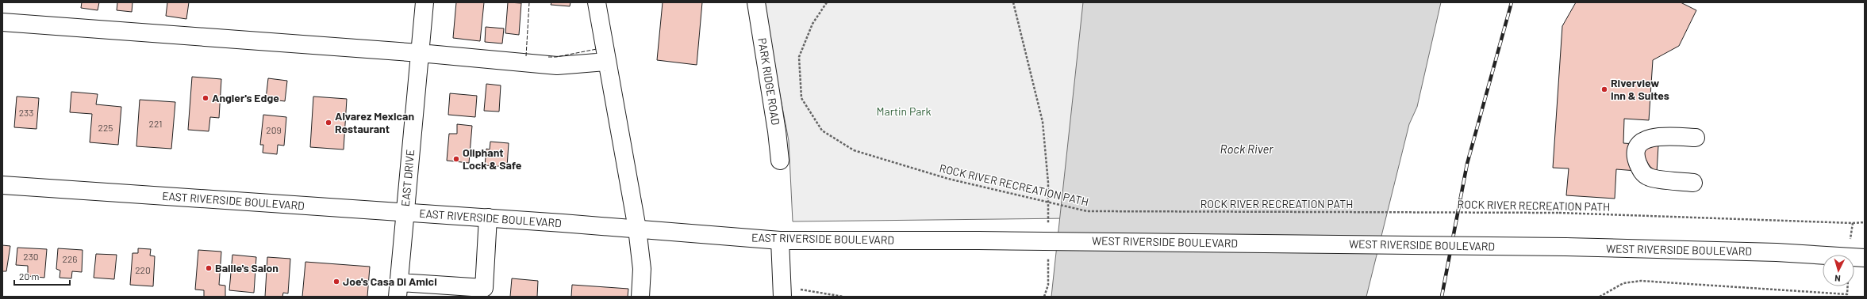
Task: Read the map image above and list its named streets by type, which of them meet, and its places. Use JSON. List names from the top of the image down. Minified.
{"streets":{"main road":["PARK RIDGE ROAD","EAST DRIVE","EAST RIVERSIDE BOULEVARD","WEST RIVERSIDE BOULEVARD"],"path":["ROCK RIVER RECREATION PATH"]},"crossings":[["EAST DRIVE","EAST RIVERSIDE BOULEVARD"],["EAST RIVERSIDE BOULEVARD","WEST RIVERSIDE BOULEVARD"]],"water":["Rock River"],"parks":["Martin Park"],"places":["Riverview Inn & Suites","Angler's Edge","Alvarez Mexican Restaurant","Oliphant Lock & Safe","Bailie's Salon","Joe's Casa Di Amici"],"house_numbers":["233","221","225","209","230","226","220"],"scale_bar":"20 m","north":"bottom"}
